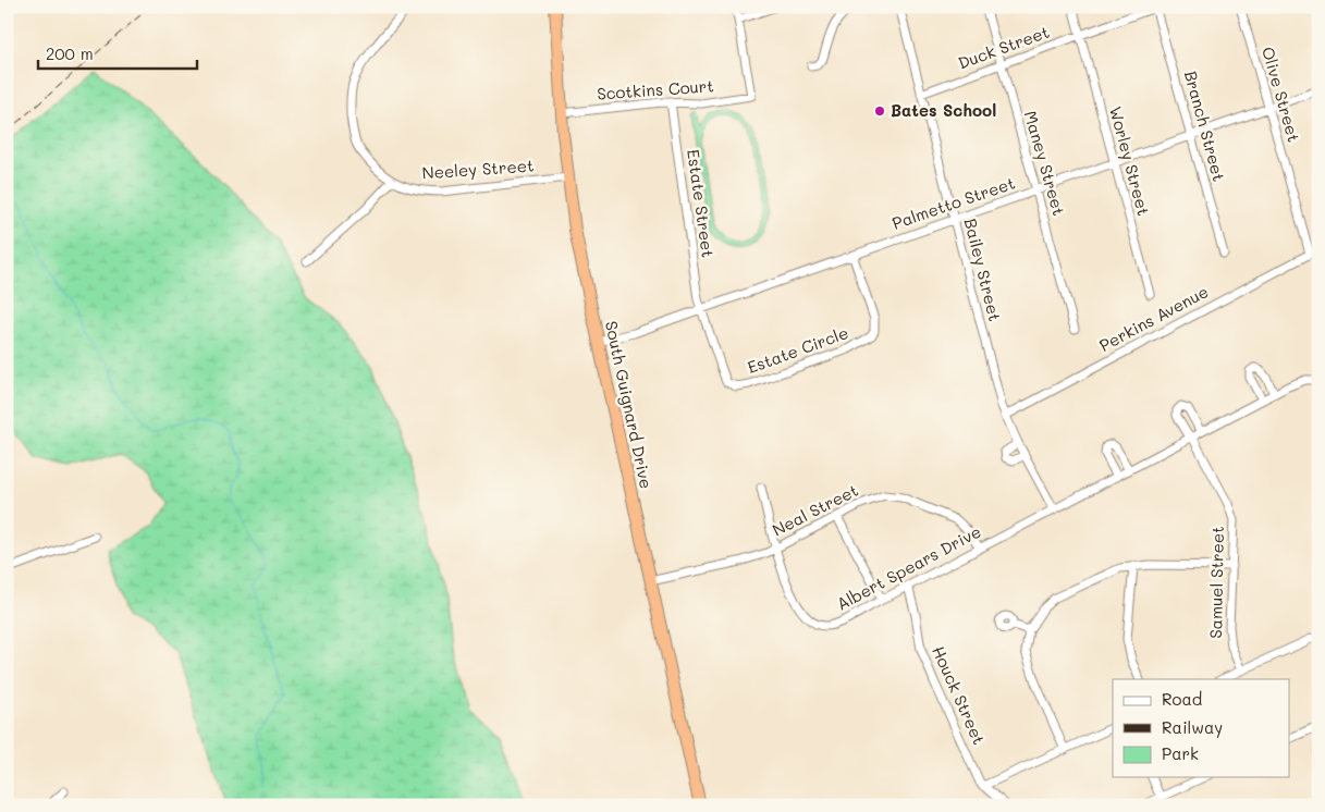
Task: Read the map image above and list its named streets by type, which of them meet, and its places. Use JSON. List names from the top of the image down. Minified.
{"streets":{"highway":["South Guignard Drive"],"street":["Duck Street","Scotkins Court","Olive Street","Branch Street","Worley Street","Maney Street","Neeley Street","Estate Street","Palmetto Street","Bailey Street","Perkins Avenue","Estate Circle","Neal Street","Albert Spears Drive","Samuel Street","Houck Street"]},"crossings":[["Duck Street","Branch Street"],["Duck Street","Worley Street"],["Duck Street","Maney Street"],["Duck Street","Bailey Street"],["Scotkins Court","Estate Street"],["Scotkins Court","South Guignard Drive"],["Olive Street","Palmetto Street"],["Olive Street","Perkins Avenue"],["Branch Street","Palmetto Street"],["Worley Street","Palmetto Street"],["Maney Street","Palmetto Street"],["Neeley Street","South Guignard Drive"],["Estate Street","Palmetto Street"],["Estate Street","Estate Circle"],["Palmetto Street","Bailey Street"],["Palmetto Street","Estate Circle"],["Palmetto Street","South Guignard Drive"],["Bailey Street","Perkins Avenue"],["Bailey Street","Albert Spears Drive"],["South Guignard Drive","Neal Street"],["Neal Street","Albert Spears Drive"],["Albert Spears Drive","Samuel Street"],["Albert Spears Drive","Houck Street"]],"places":["Bates School"],"legend":["Road","Railway","Park"],"scale_bar":"200 m"}
